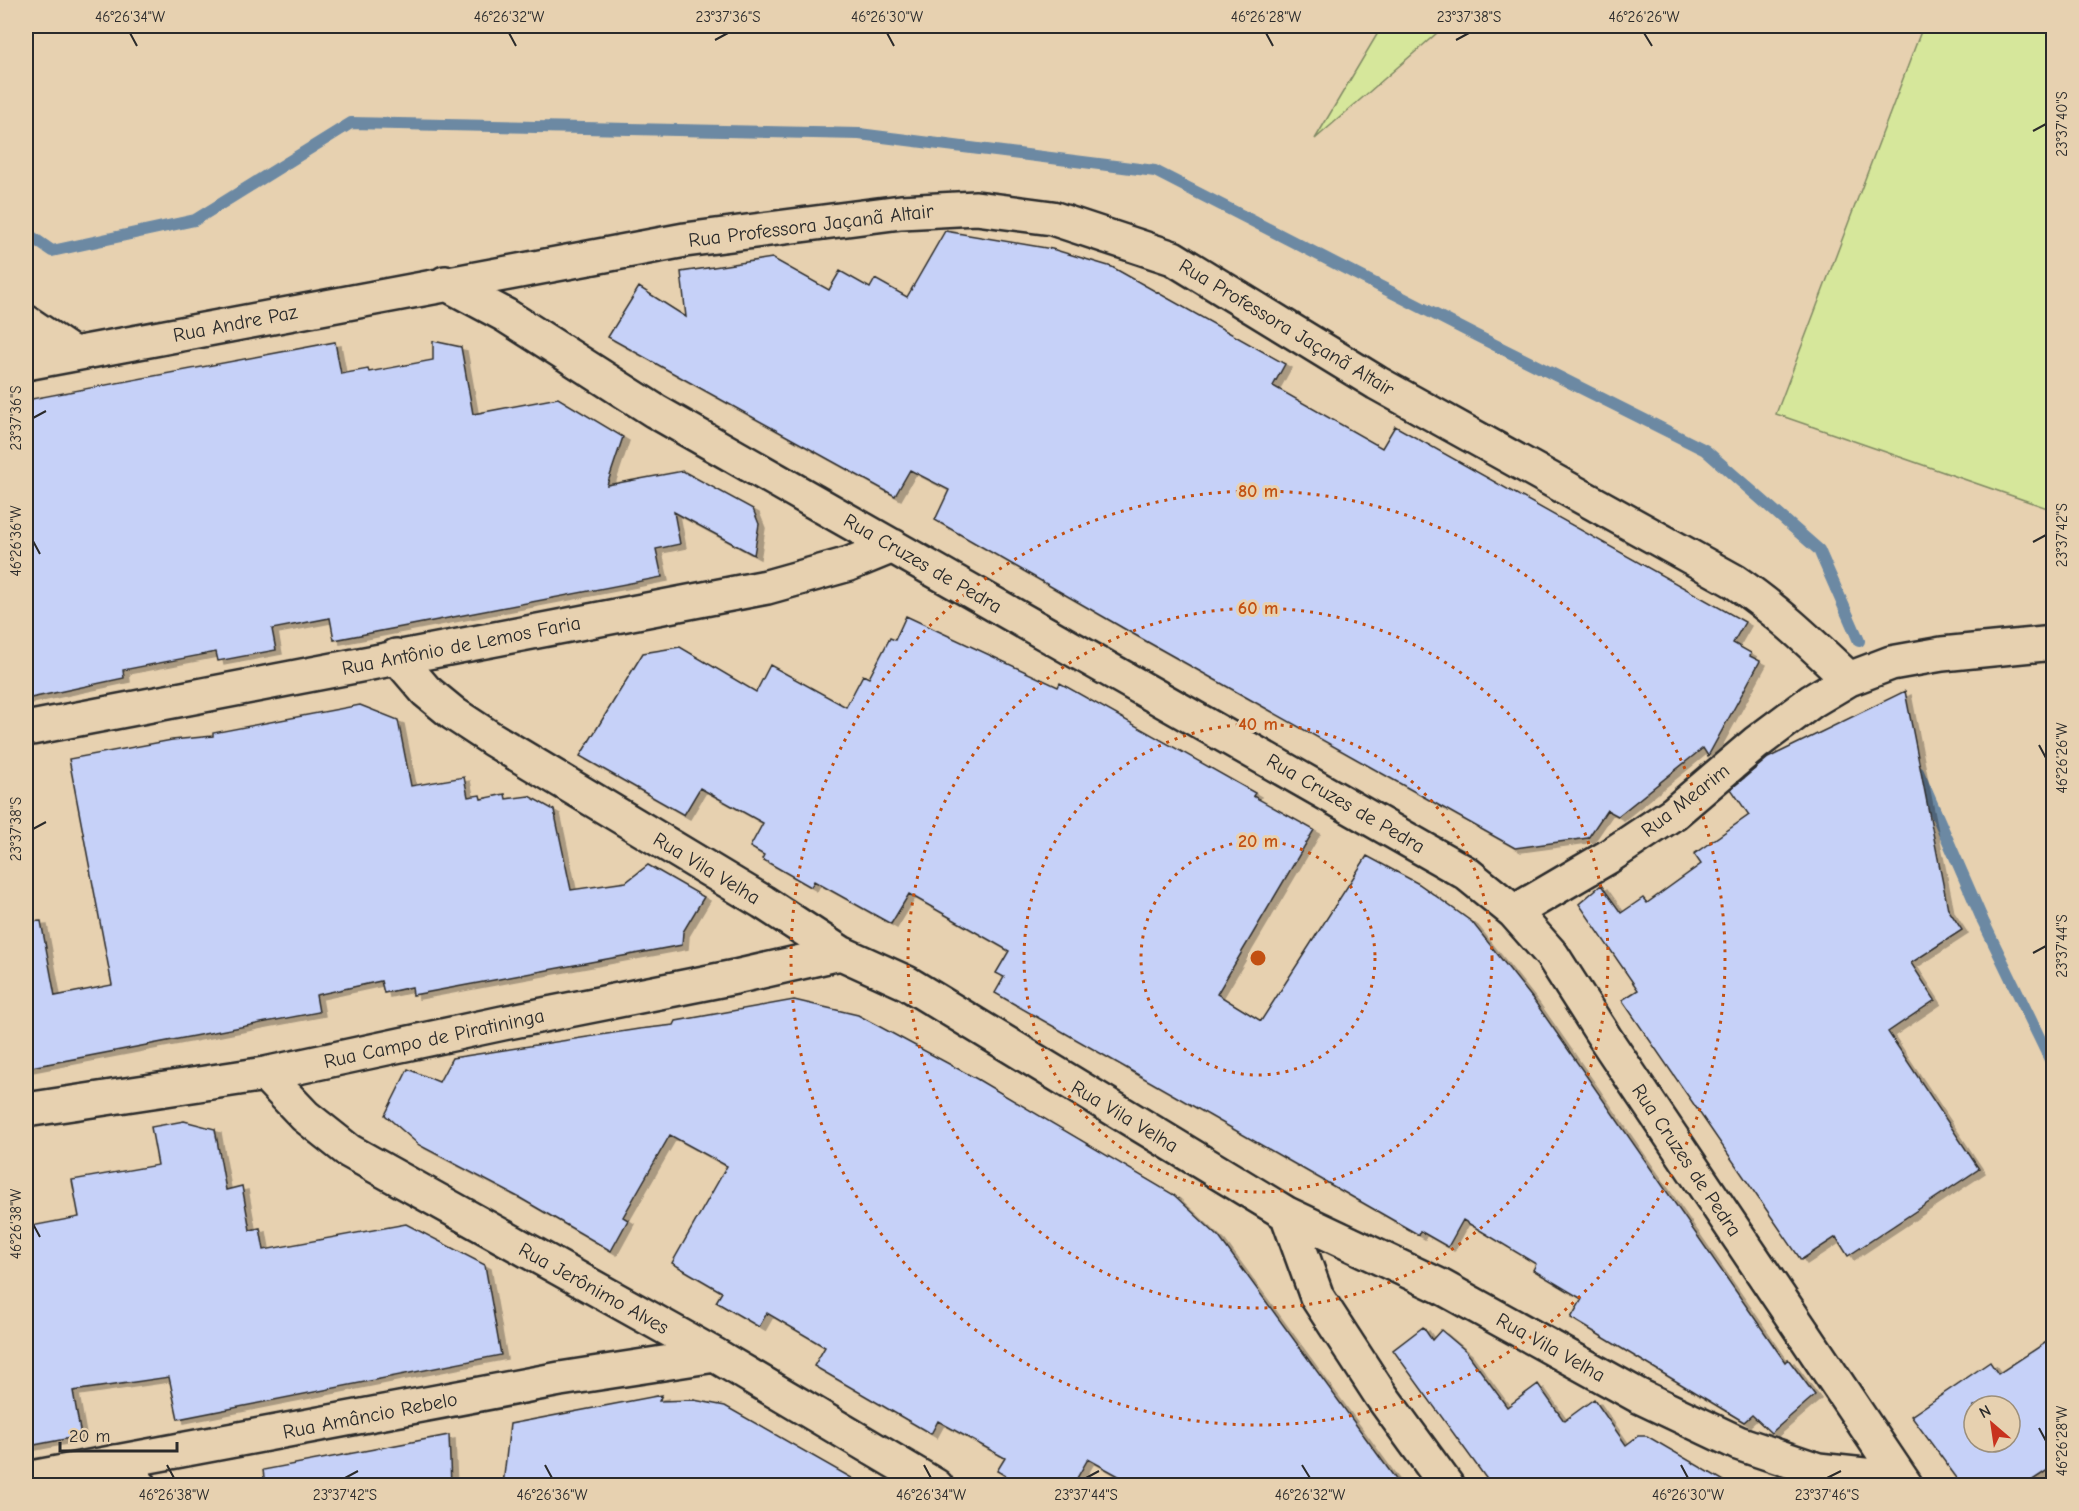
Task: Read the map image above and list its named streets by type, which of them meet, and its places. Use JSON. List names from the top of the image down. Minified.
{"streets":{"street":["Rua Professora Jaçanã Altair","Rua Andre Paz","Rua Cruzes de Pedra","Rua Antônio de Lemos Faria","Rua Mearim","Rua Vila Velha","Rua Campo de Piratininga","Rua Jerônimo Alves","Rua Amâncio Rebelo"]},"crossings":[["Rua Professora Jaçanã Altair","Rua Andre Paz"],["Rua Professora Jaçanã Altair","Rua Cruzes de Pedra"],["Rua Professora Jaçanã Altair","Rua Mearim"],["Rua Andre Paz","Rua Cruzes de Pedra"],["Rua Cruzes de Pedra","Rua Antônio de Lemos Faria"],["Rua Cruzes de Pedra","Rua Mearim"],["Rua Cruzes de Pedra","Rua Vila Velha"],["Rua Antônio de Lemos Faria","Rua Vila Velha"],["Rua Vila Velha","Rua Campo de Piratininga"],["Rua Campo de Piratininga","Rua Jerônimo Alves"],["Rua Jerônimo Alves","Rua Amâncio Rebelo"]],"scale_bar":"20 m","north":"top left","coordinates":["46°26'34\"W","46°26'32\"W","23°37'36\"S","46°26'30\"W","46°26'28\"W","23°37'38\"S","46°26'26\"W","23°37'40\"S","23°37'42\"S","46°26'36\"W","23°37'44\"S","46°26'38\"W","23°37'46\"S"],"rings":["80 m","60 m","40 m","20 m"]}
